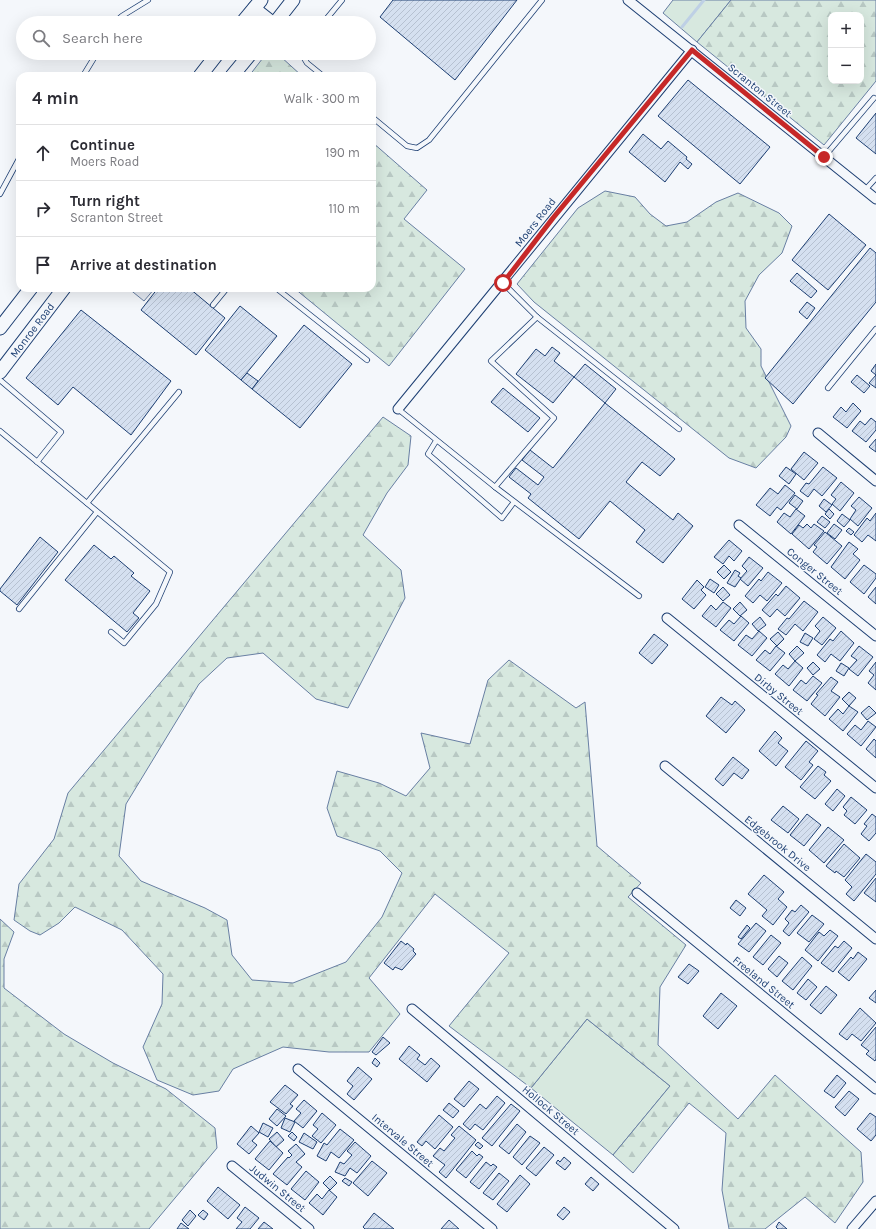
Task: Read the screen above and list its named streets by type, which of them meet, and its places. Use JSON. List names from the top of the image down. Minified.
{"streets":{"main road":["Monroe Road"],"street":["Scranton Street","Moers Road","Conger Street","Dirby Street","Edgebrook Drive","Freeland Street","Hollock Street","Intervale Street","Judwin Street"]},"crossings":[["Scranton Street","Moers Road"]],"page":{"map_buttons":["+","−"],"search":"Search here","heading":["4 min","Walk · 300 m"],"list":[["Continue","Moers Road","190 m"],["Turn right","Scranton Street","110 m"],"Arrive at destination"]}}
